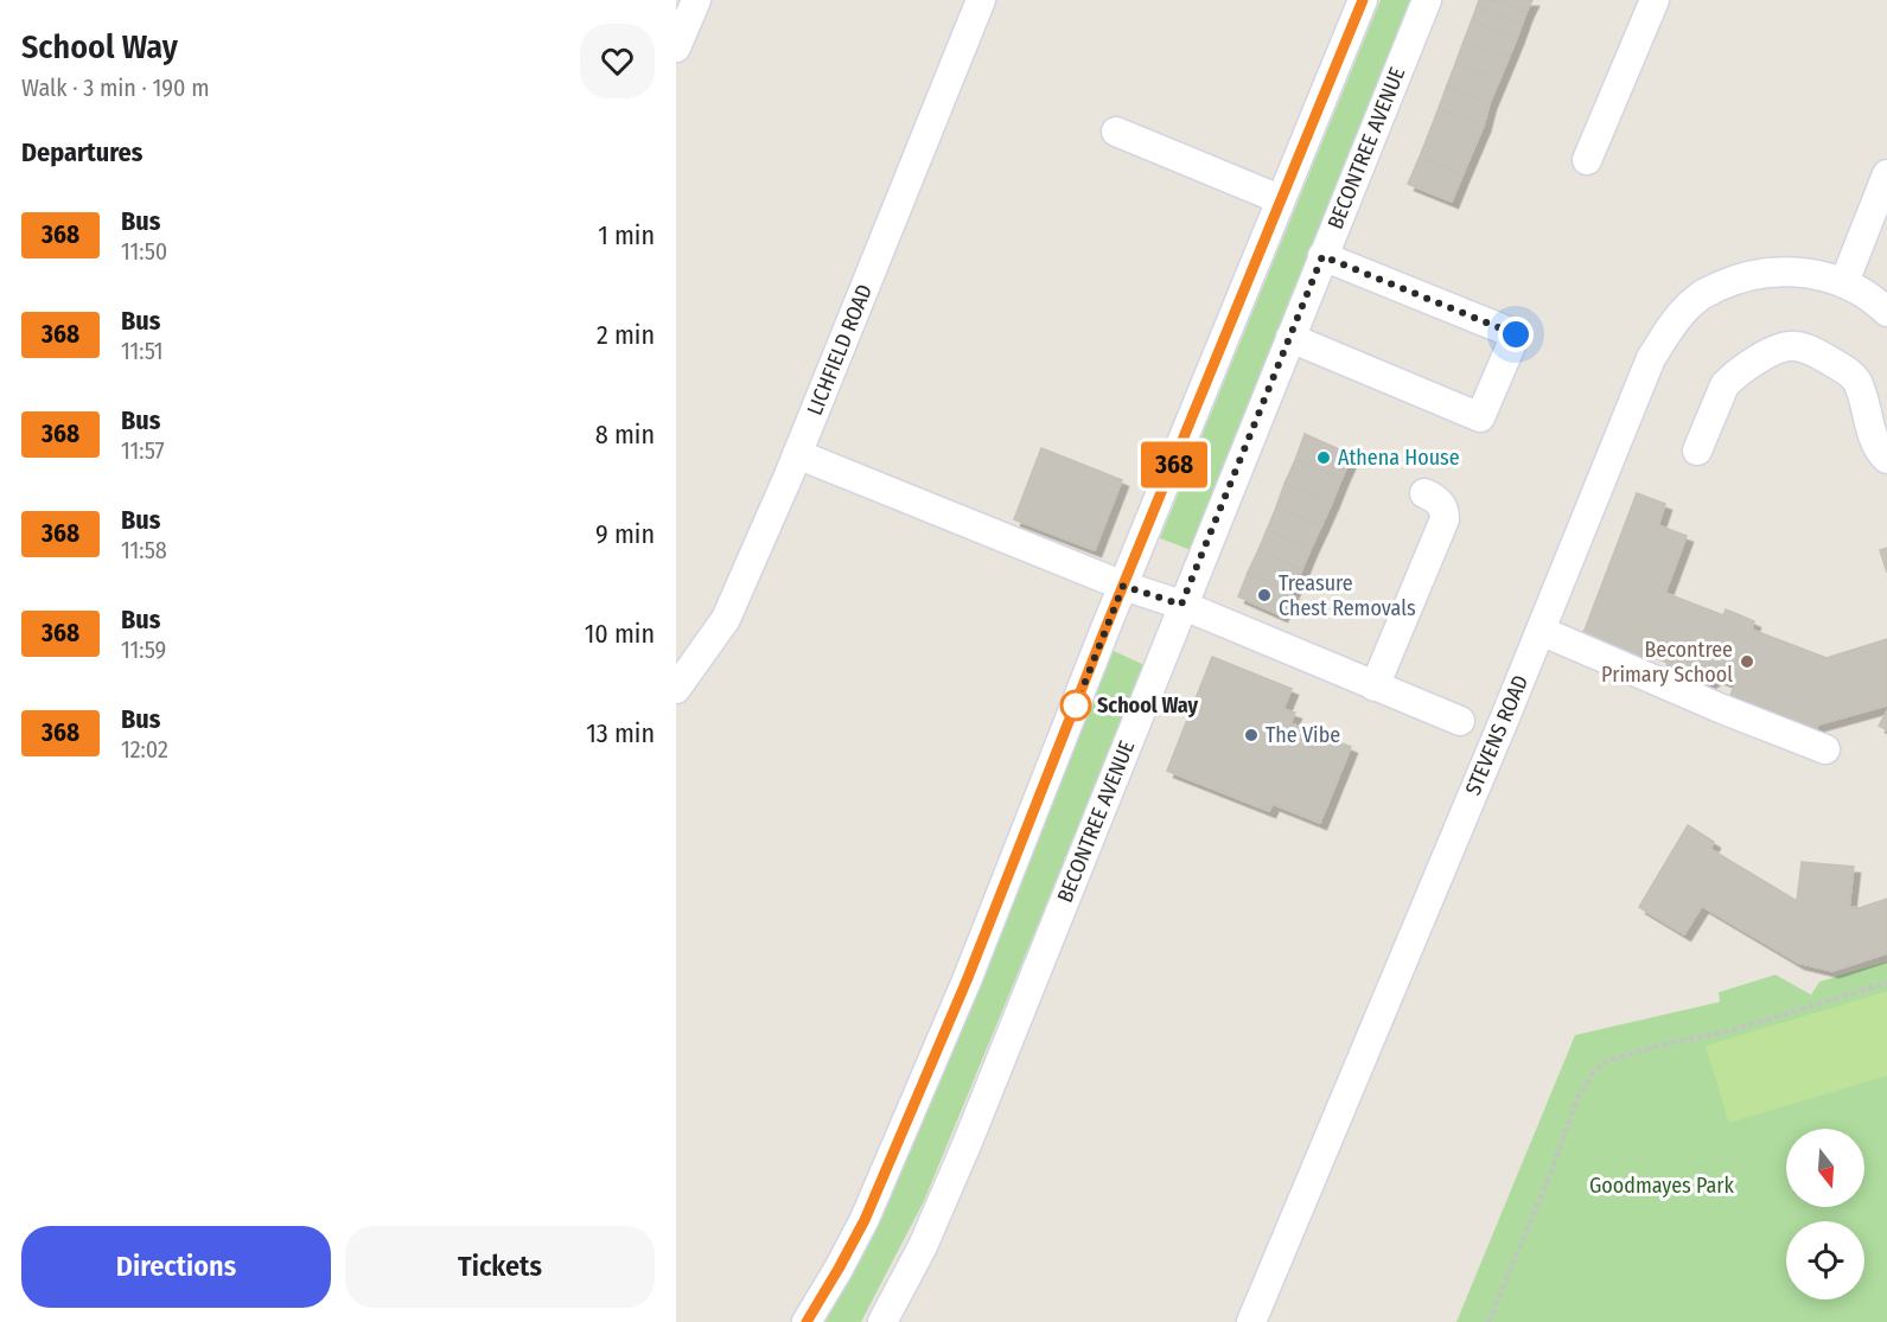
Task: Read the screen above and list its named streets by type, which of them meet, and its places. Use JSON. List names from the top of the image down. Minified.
{"streets":{"street":["BECONTREE AVENUE","LICHFIELD ROAD","STEVENS ROAD"]},"parks":["Goodmayes Park"],"places":["Athena House","Treasure Chest Removals","Becontree Primary School","School Way","The Vibe"],"lines":["bus line 368"],"north":"bottom","page":{"heading":[["School Way","Walk · 3 min · 190 m"],"Departures"],"on_map":"368","list":[{"mark":"368","name":"Bus","note":"11:50","value":"1 min"},{"mark":"368","name":"Bus","note":"11:51","value":"2 min"},{"mark":"368","name":"Bus","note":"11:57","value":"8 min"},{"mark":"368","name":"Bus","note":"11:58","value":"9 min"},{"mark":"368","name":"Bus","note":"11:59","value":"10 min"},{"mark":"368","name":"Bus","note":"12:02","value":"13 min"}],"buttons":["Directions","Tickets"]}}
